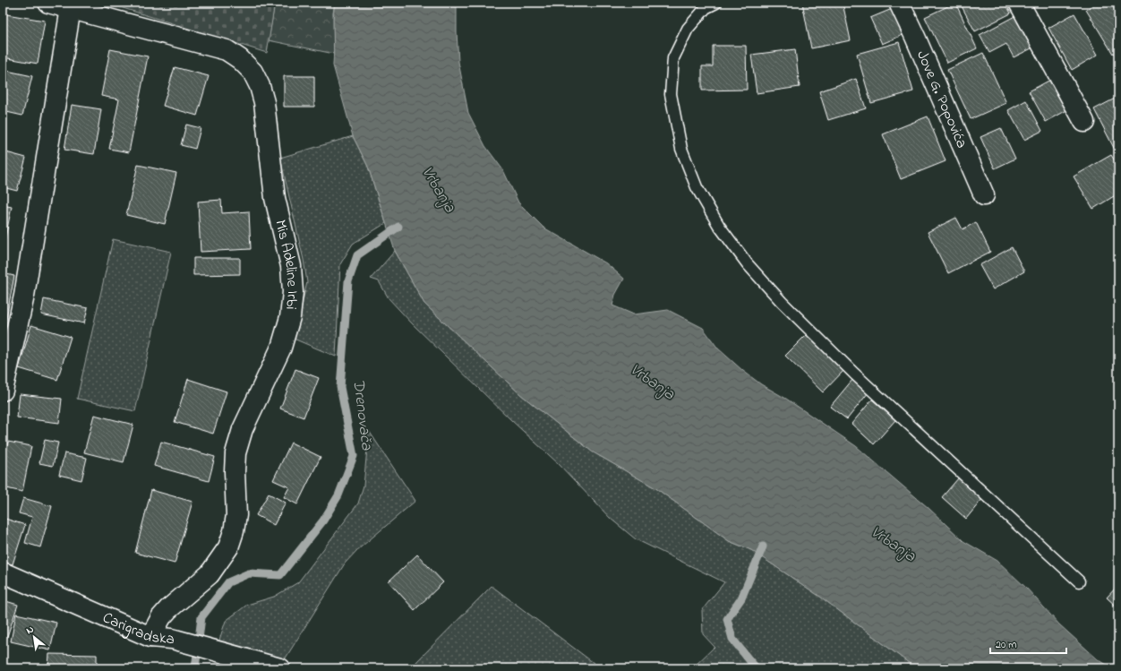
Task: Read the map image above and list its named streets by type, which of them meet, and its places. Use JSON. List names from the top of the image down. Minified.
{"streets":{"street":["Jove G. Popovića","Mis Adeline Irbi","Carigradska"]},"crossings":[["Mis Adeline Irbi","Carigradska"]],"water":["Vrbanja","Drenovača"],"scale_bar":"20 m","north":"top left"}
